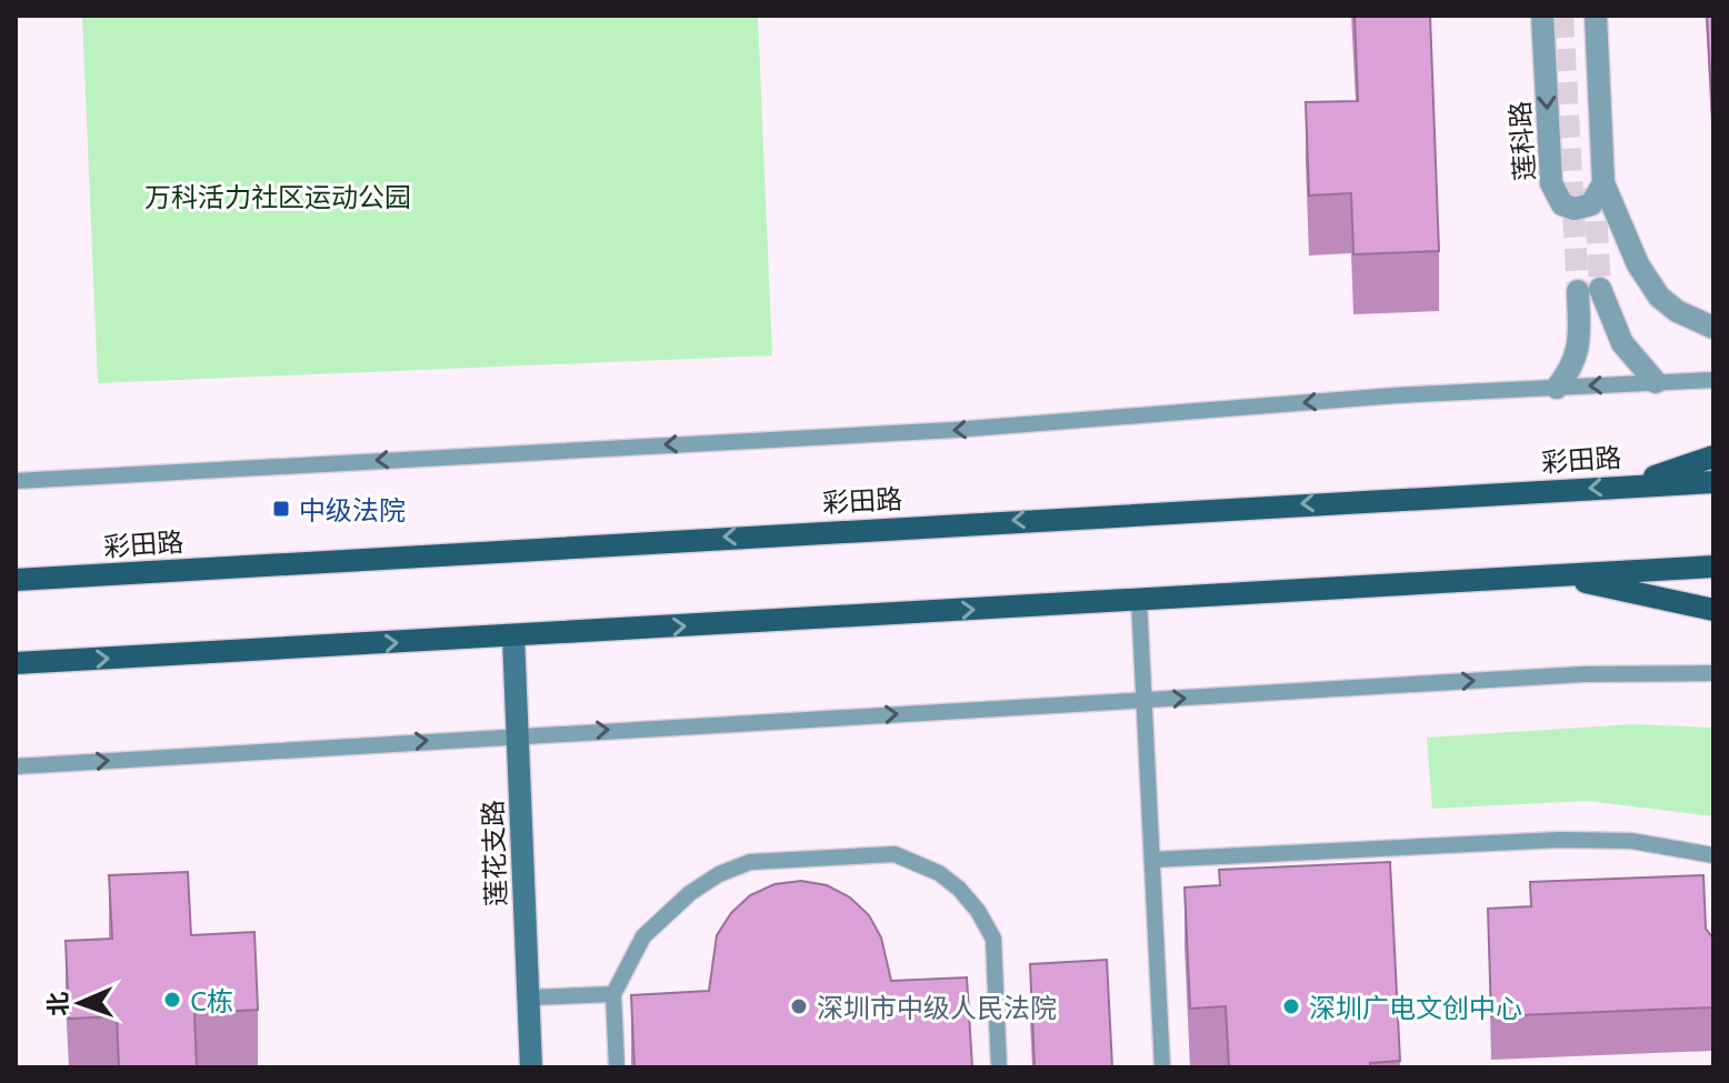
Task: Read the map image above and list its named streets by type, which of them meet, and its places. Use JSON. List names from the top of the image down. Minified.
{"streets":{"main road":["彩田路","莲花支路"],"street":["莲科路"]},"parks":["万科活力社区运动公园"],"places":{"transit":["中级法院"],"other":["C栋","深圳市中级人民法院","深圳广电文创中心"]},"north":"left"}
